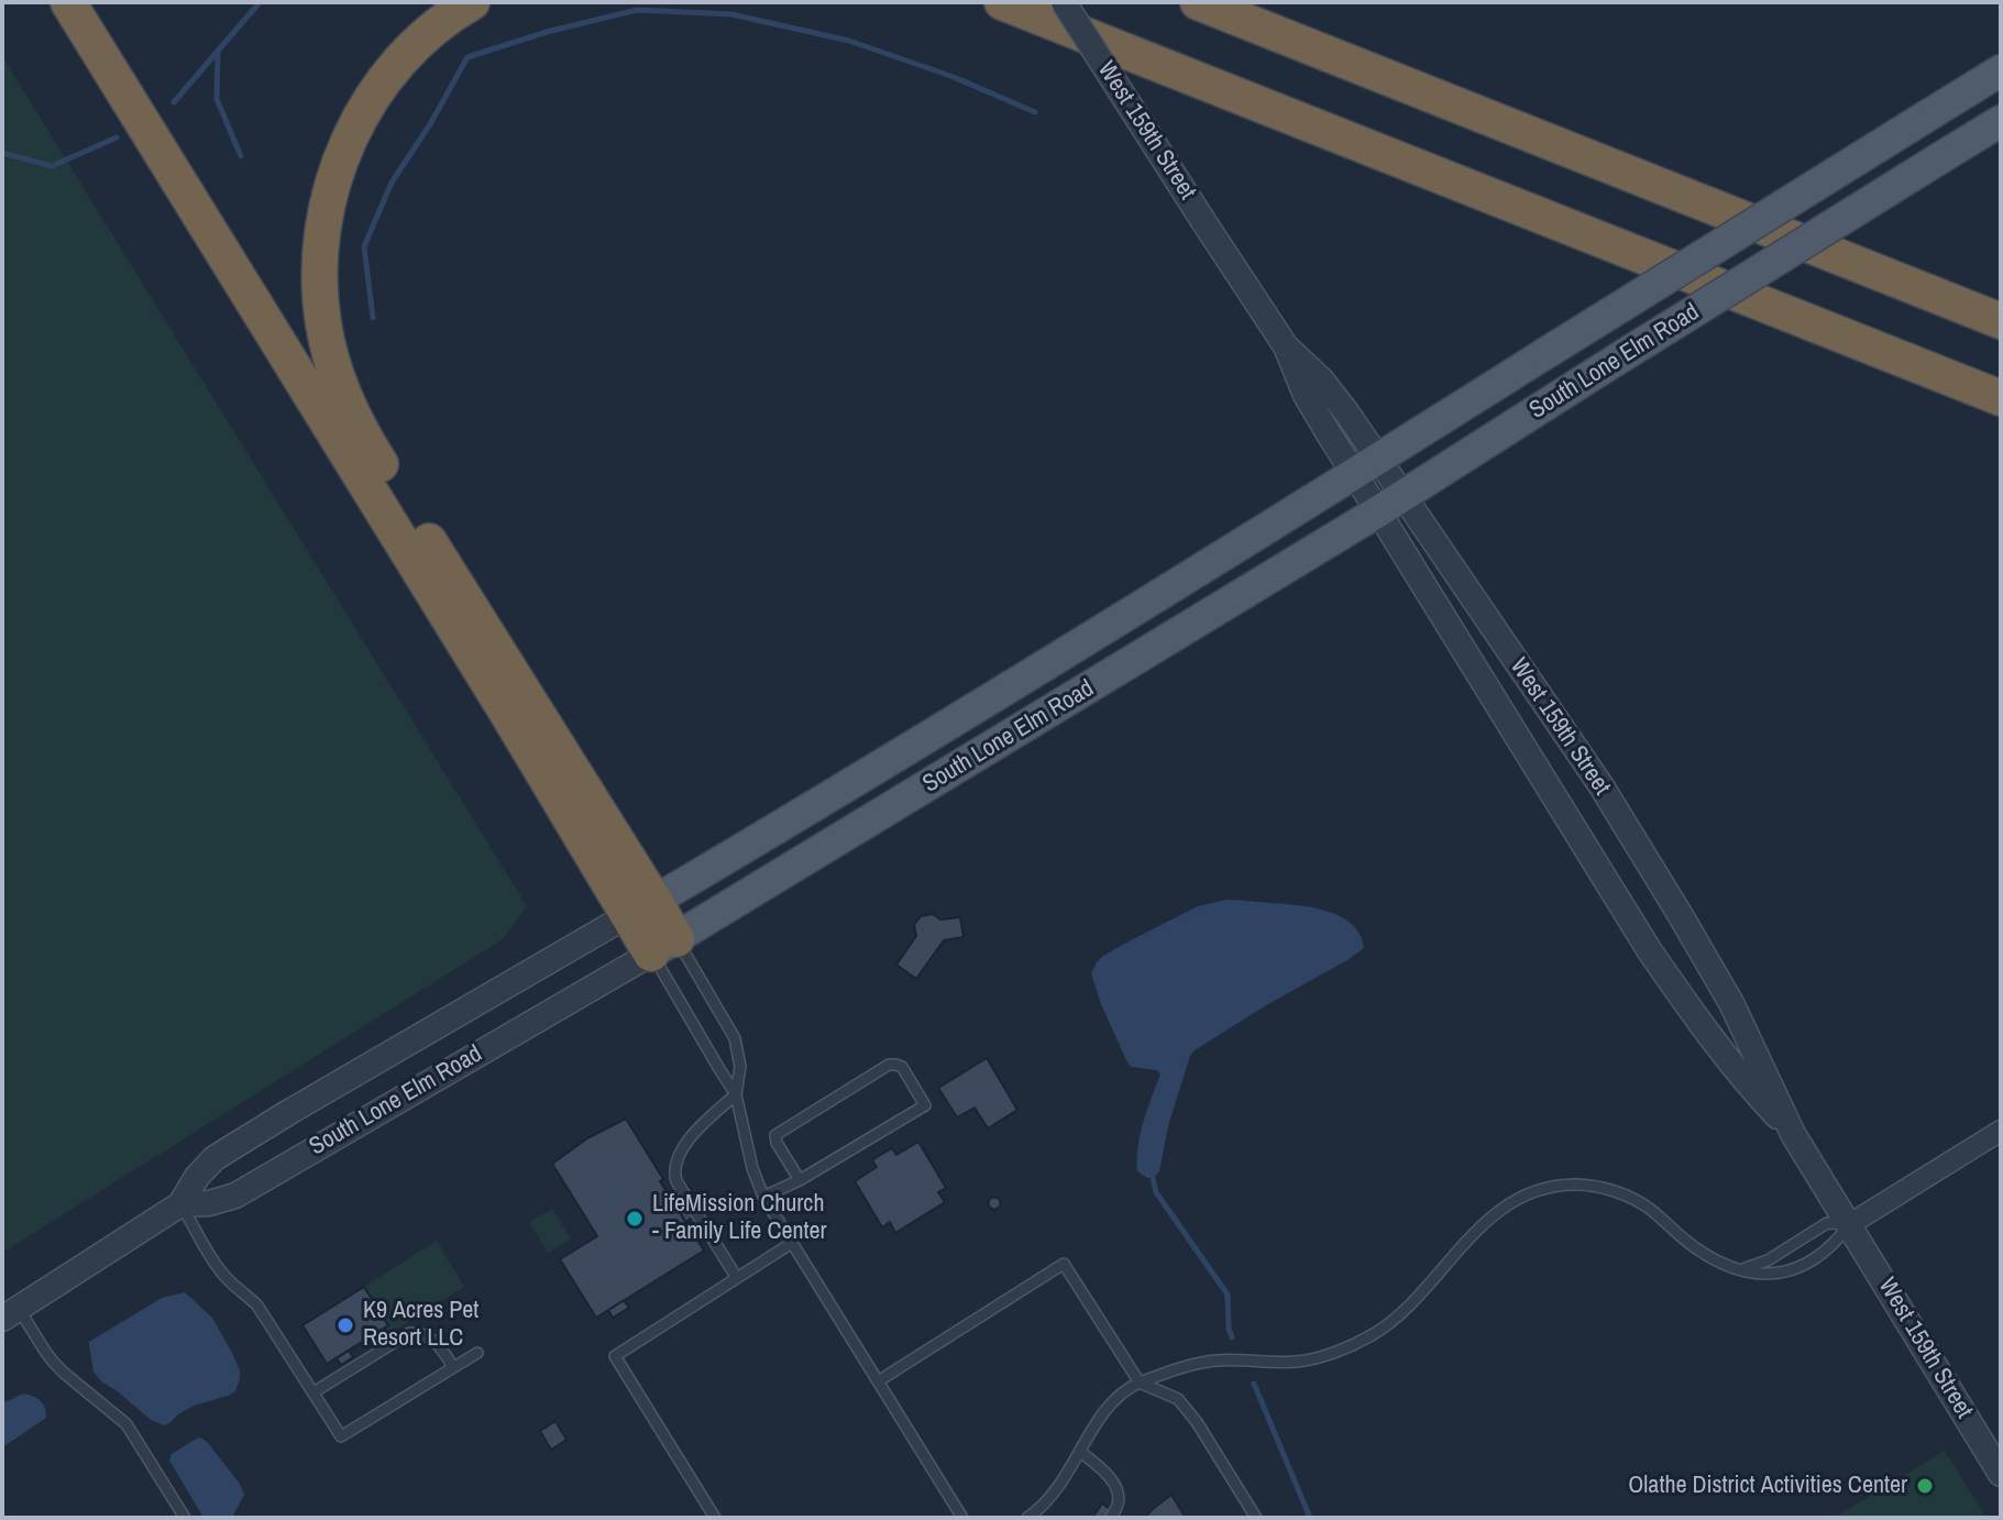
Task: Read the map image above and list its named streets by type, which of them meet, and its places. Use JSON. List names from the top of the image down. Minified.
{"streets":{"main road":["South Lone Elm Road"],"street":["West 159th Street"]},"crossings":[["West 159th Street","South Lone Elm Road"]],"places":["LifeMission Church - Family Life Center","K9 Acres Pet Resort LLC","Olathe District Activities Center"]}
